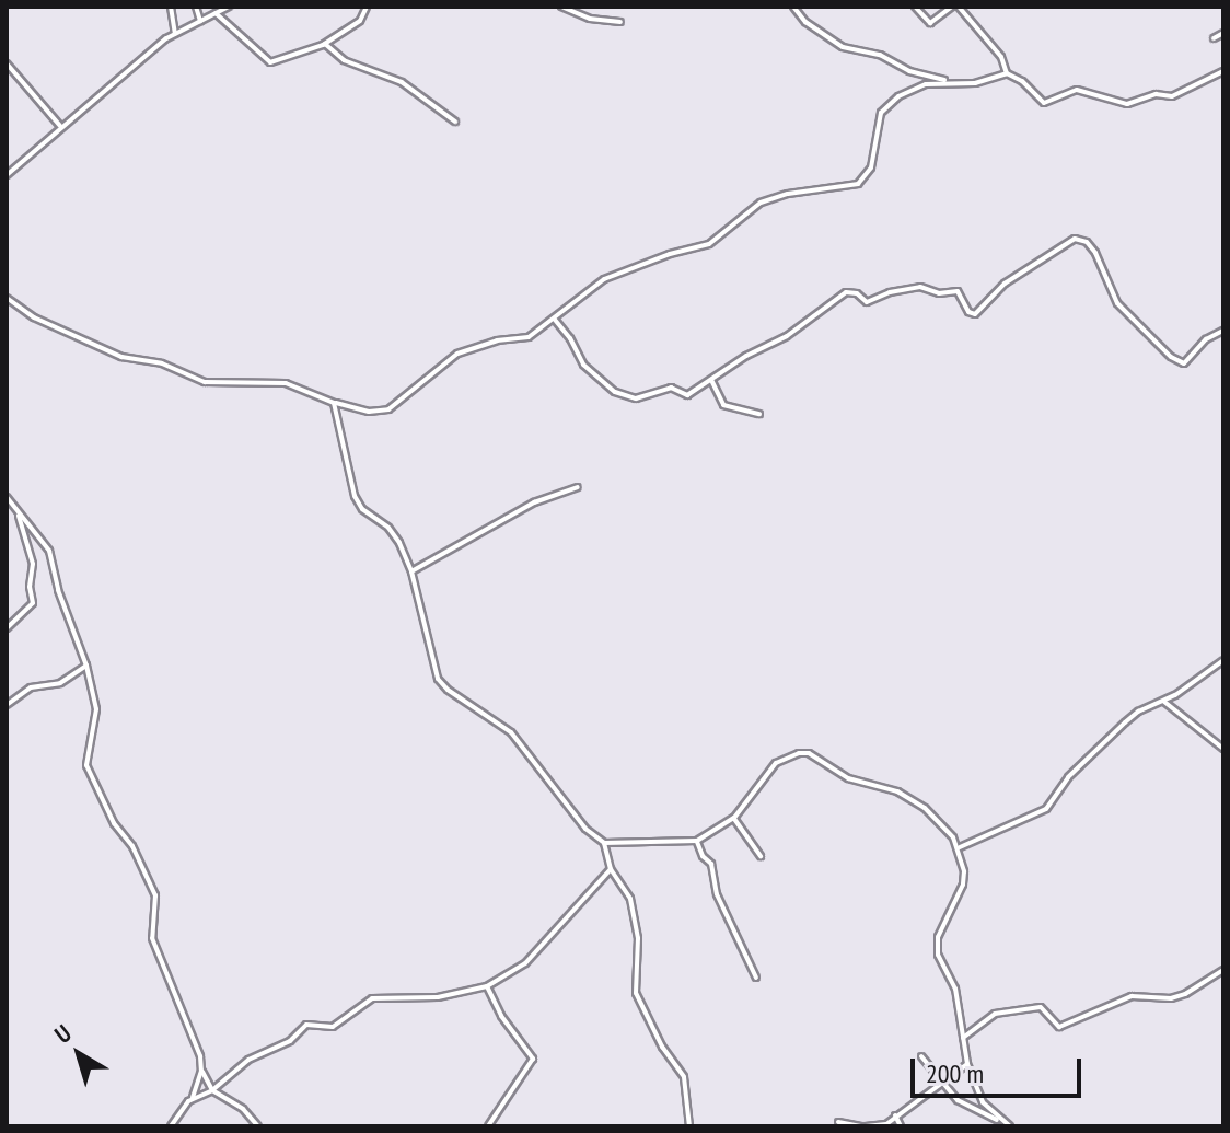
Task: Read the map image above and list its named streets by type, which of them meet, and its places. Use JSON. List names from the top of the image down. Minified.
{"scale_bar":"200 m","north":"top left"}
